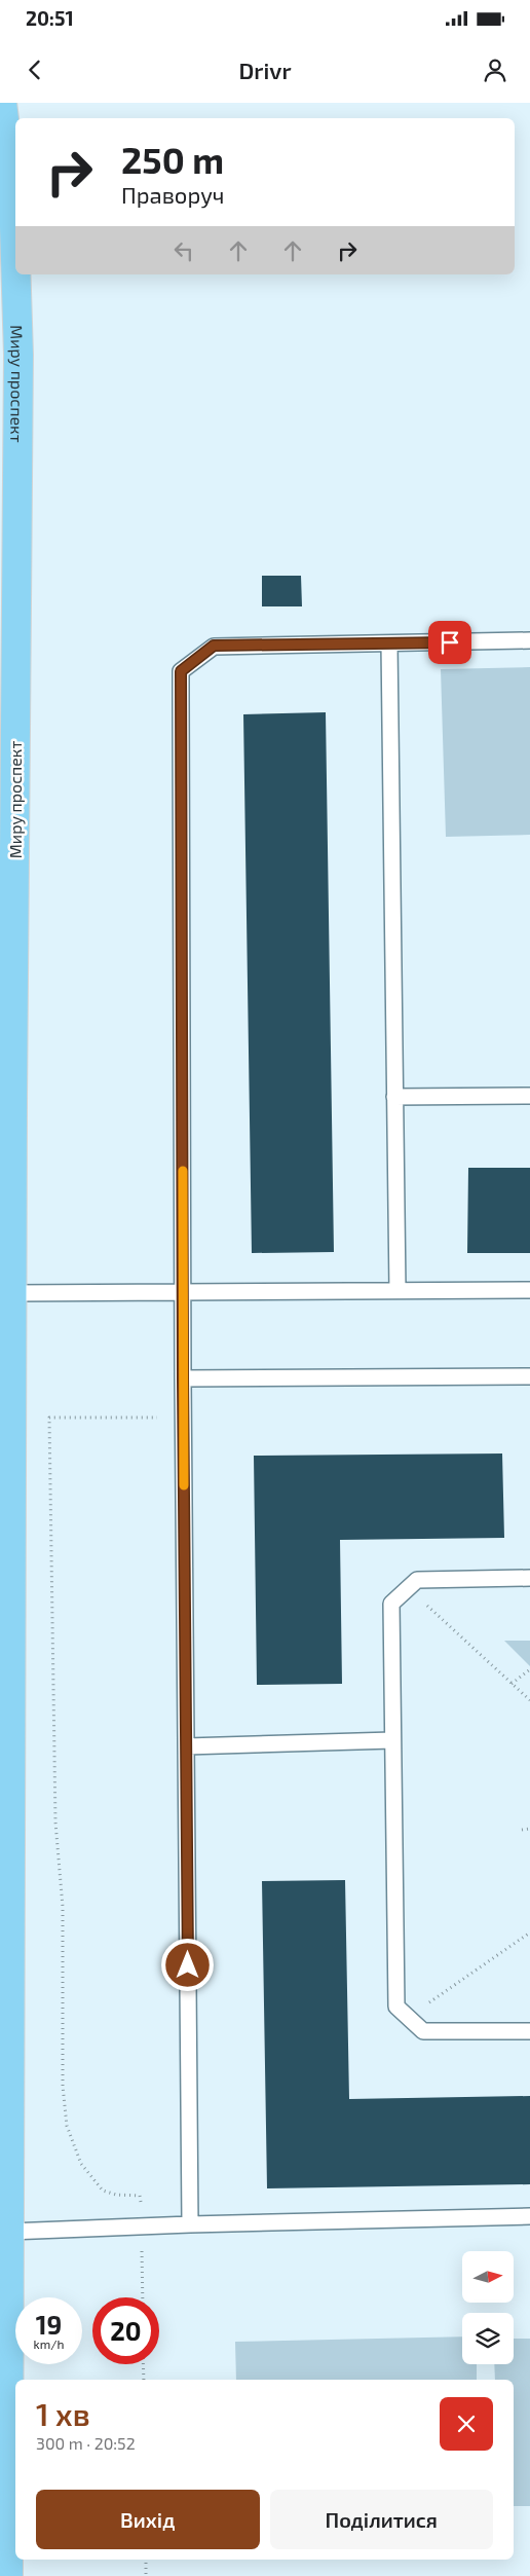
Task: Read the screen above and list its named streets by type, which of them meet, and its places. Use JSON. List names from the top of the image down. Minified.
{"streets":{"highway":["Миру проспект"]},"north":"right","page":{"status":"20:51","header":"Drivr","turn":["250 m","Праворуч"],"speed":"19 km/h","limit":"20","heading":["1 хв","300 m · 20:52"],"buttons":["Вихід","Поділитися"]}}
